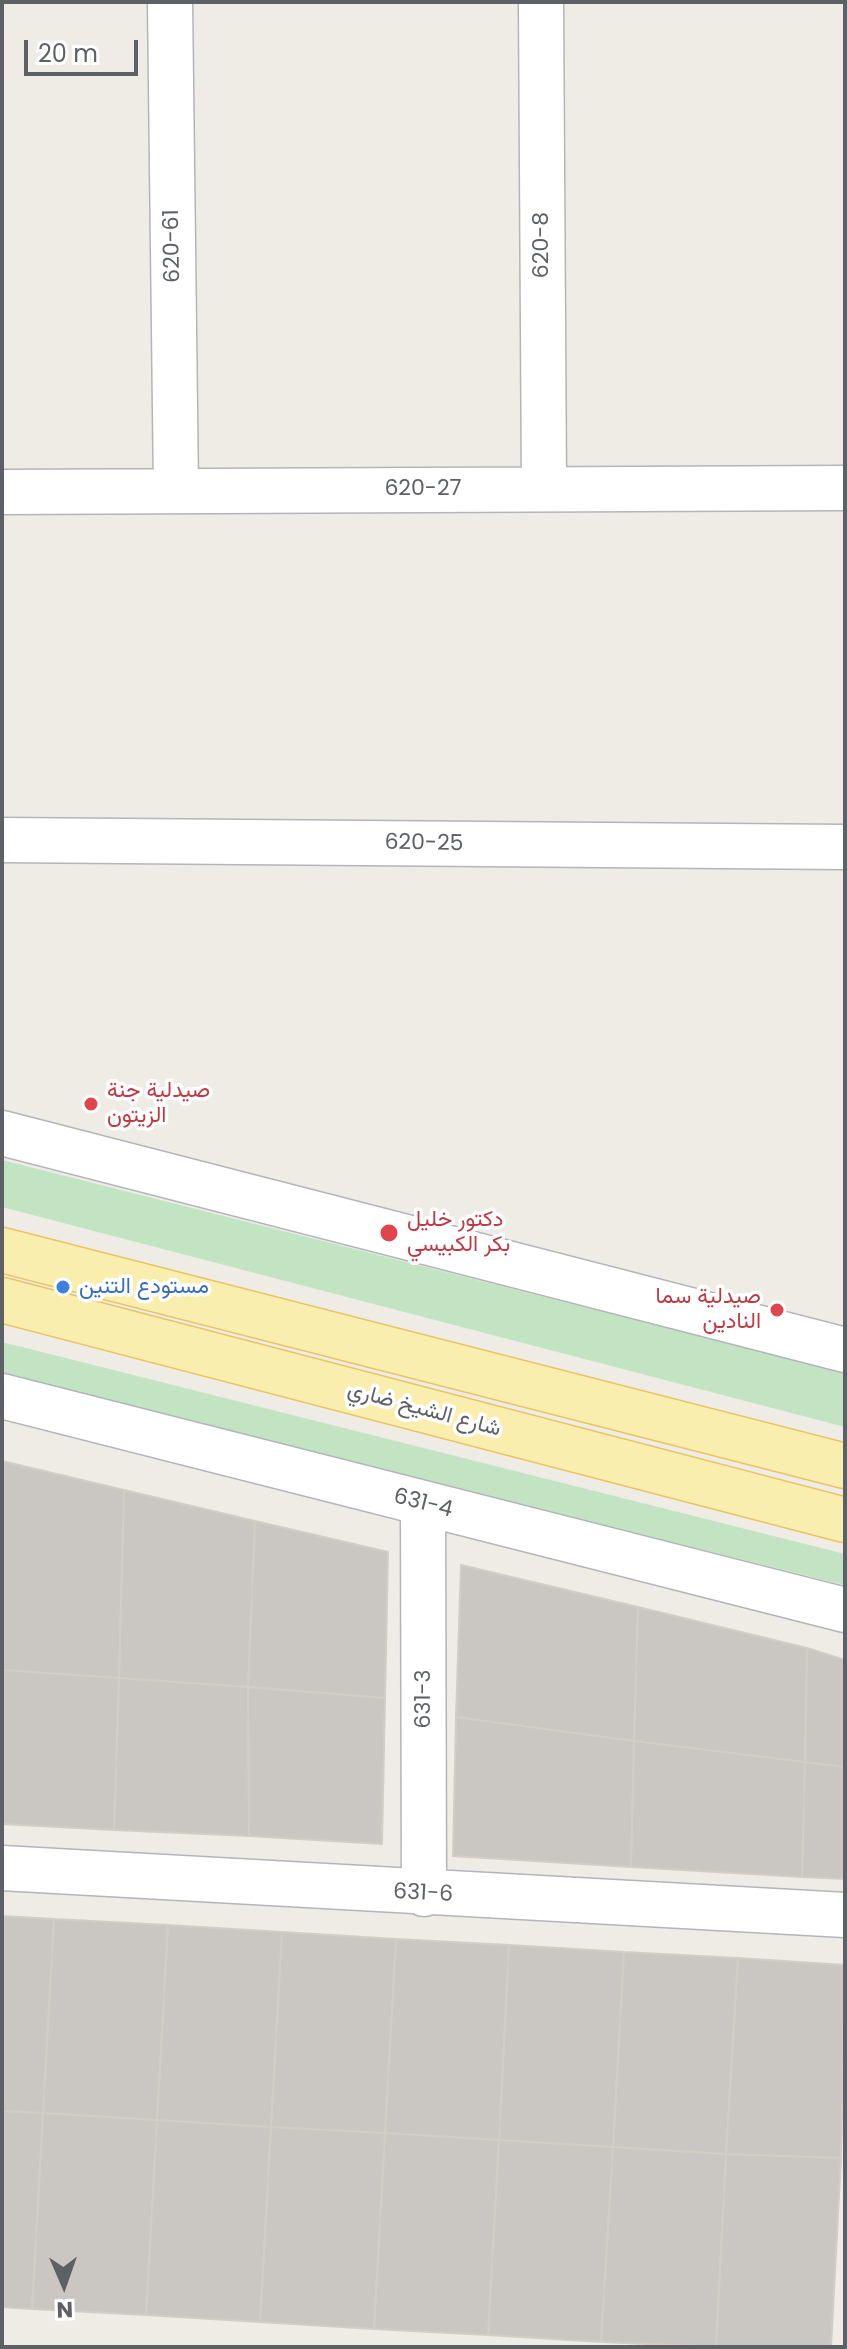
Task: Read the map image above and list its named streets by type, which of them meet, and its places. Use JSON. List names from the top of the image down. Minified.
{"streets":{"main road":["شارع الشيخ ضاري"],"street":["620-8","620-61","620-27","620-25","631-4","631-3","631-6"]},"crossings":[["620-8","620-27"],["620-61","620-27"],["631-4","631-3"],["631-3","631-6"]],"places":["صيدلية جنة الزيتون","دكتور خليل بكر الكبيسي","مستودع التنين","صيدلية سما النادين"],"scale_bar":"20 m","north":"bottom"}
